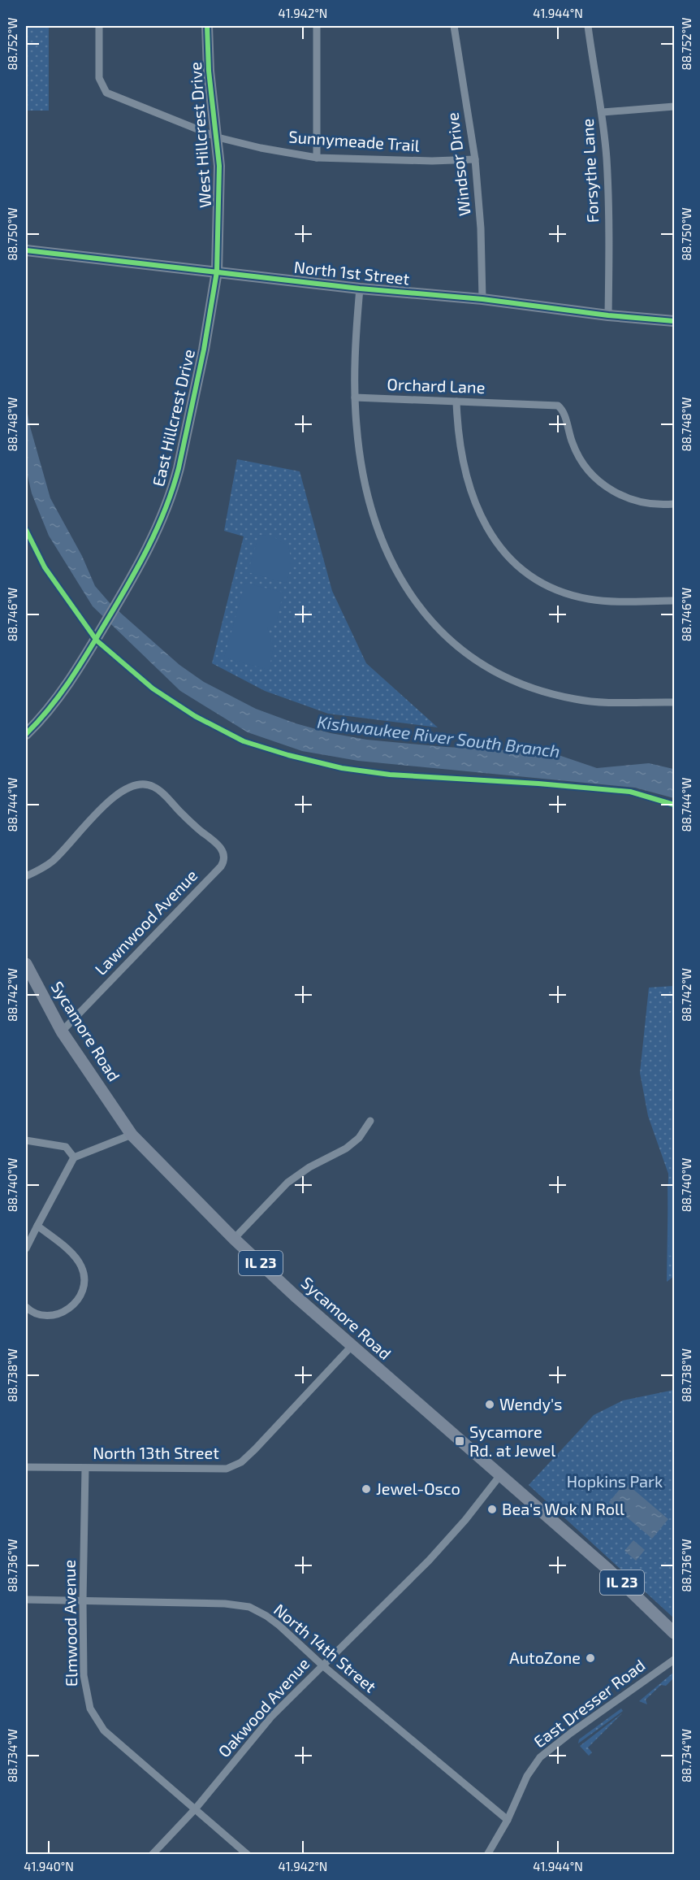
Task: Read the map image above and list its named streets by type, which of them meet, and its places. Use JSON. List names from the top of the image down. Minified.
{"streets":{"main road":["Sycamore Road","IL 23"],"street":["West Hillcrest Drive","Sunnymeade Trail","Windsor Drive","Forsythe Lane","North 1st Street","Orchard Lane","East Hillcrest Drive","Lawnwood Avenue","North 13th Street","Elmwood Avenue","North 14th Street","East Dresser Road","Oakwood Avenue"]},"crossings":[["West Hillcrest Drive","Sunnymeade Trail"],["West Hillcrest Drive","North 1st Street"],["West Hillcrest Drive","East Hillcrest Drive"],["Sunnymeade Trail","Windsor Drive"],["Windsor Drive","North 1st Street"],["Forsythe Lane","North 1st Street"],["North 1st Street","East Hillcrest Drive"],["Lawnwood Avenue","Sycamore Road"],["Sycamore Road","North 13th Street"],["Sycamore Road","Oakwood Avenue"],["North 13th Street","Elmwood Avenue"],["Elmwood Avenue","North 14th Street"],["Elmwood Avenue","Oakwood Avenue"],["North 14th Street","East Dresser Road"],["North 14th Street","Oakwood Avenue"]],"water":["Kishwaukee River South Branch"],"parks":["Hopkins Park"],"places":{"other":["Wendy's","Jewel-Osco","Bea's Wok N Roll","AutoZone"],"transit":["Sycamore Rd. at Jewel"]},"coordinates":["41.942°N","41.944°N","88.752°W","88.750°W","88.748°W","88.746°W","88.744°W","88.742°W","88.740°W","88.738°W","88.736°W","88.734°W","41.940°N"]}
